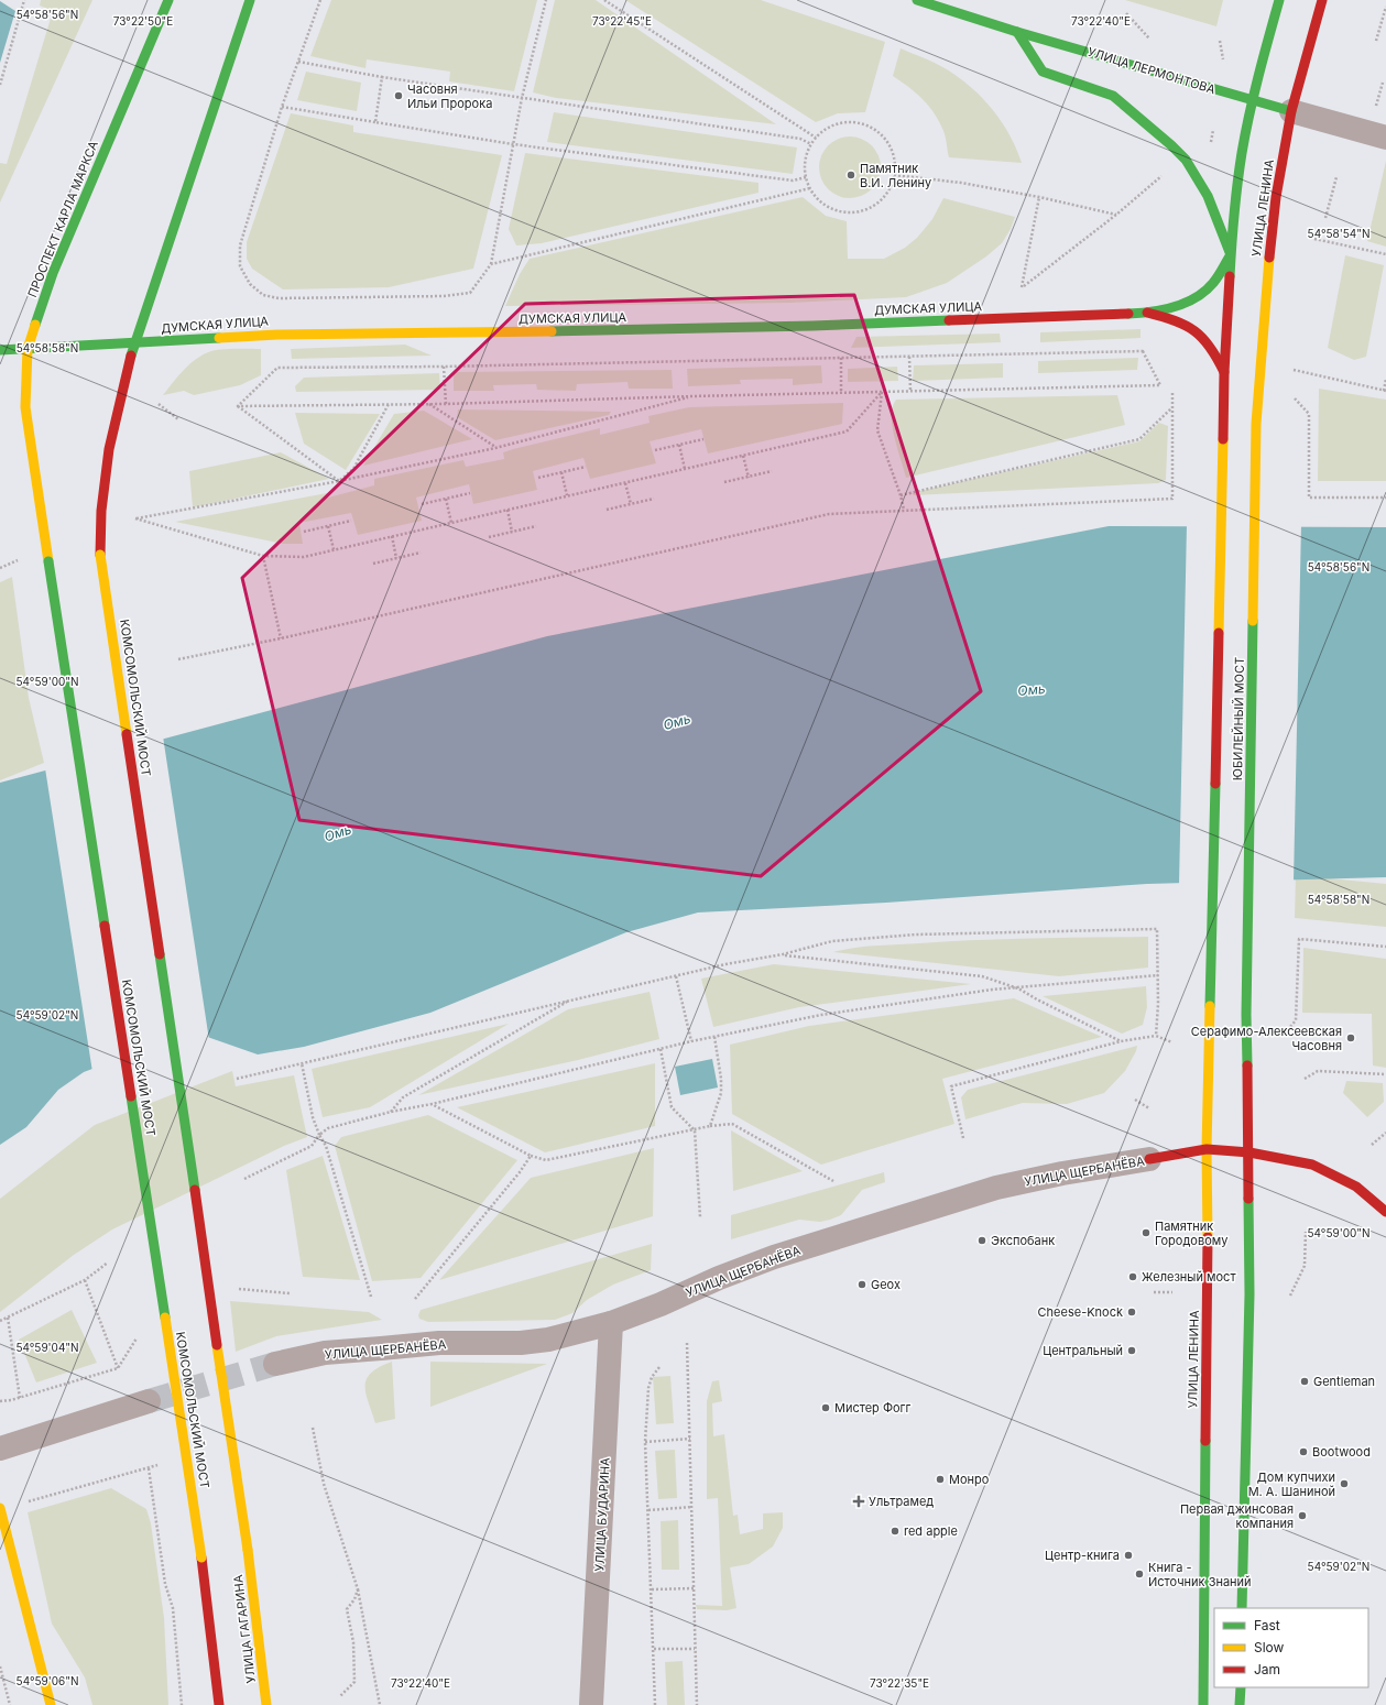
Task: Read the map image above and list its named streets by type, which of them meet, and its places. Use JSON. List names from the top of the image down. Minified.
{"streets":{"main road":["УЛИЦА ЛЕРМОНТОВА","УЛИЦА ЛЕНИНА","ПРОСПЕКТ КАРЛА МАРКСА","ДУМСКАЯ УЛИЦА","КОМСОМОЛЬСКИЙ МОСТ","ЮБИЛЕЙНЫЙ МОСТ","УЛИЦА ЩЕРБАНЁВА","УЛИЦА ГАГАРИНА"],"street":["УЛИЦА БУДАРИНА"]},"crossings":[["УЛИЦА ЛЕРМОНТОВА","УЛИЦА ЛЕНИНА"],["УЛИЦА ЛЕНИНА","ЮБИЛЕЙНЫЙ МОСТ"],["УЛИЦА ЛЕНИНА","УЛИЦА ЩЕРБАНЁВА"],["ПРОСПЕКТ КАРЛА МАРКСА","ДУМСКАЯ УЛИЦА"],["ПРОСПЕКТ КАРЛА МАРКСА","КОМСОМОЛЬСКИЙ МОСТ"],["ДУМСКАЯ УЛИЦА","КОМСОМОЛЬСКИЙ МОСТ"],["КОМСОМОЛЬСКИЙ МОСТ","УЛИЦА ГАГАРИНА"],["ЮБИЛЕЙНЫЙ МОСТ","УЛИЦА ЩЕРБАНЁВА"],["УЛИЦА ЩЕРБАНЁВА","УЛИЦА БУДАРИНА"]],"water":["Омь"],"places":{"other":["Часовня Ильи Пророка","Памятник В.И. Ленину","Серафимо-Алексеевская Часовня","Памятник Городовому","Экспобанк","Железный мост","Geox","Cheese-Knock","Центральный","Gentleman","Мистер Фогг","Bootwood","Монро","Дом купчихи М. А. Шаниной","Первая джинсовая компания","red apple","Центр-книга","Книга - Источник Знаний"],"health":["Ультрамед"]},"legend":["Fast","Slow","Jam"],"coordinates":["54°58'56\"N","73°22'50\"E","73°22'45\"E","73°22'40\"E","54°58'54\"N","54°58'58\"N","54°59'00\"N","54°59'02\"N","54°59'04\"N","54°59'06\"N","73°22'35\"E"]}
